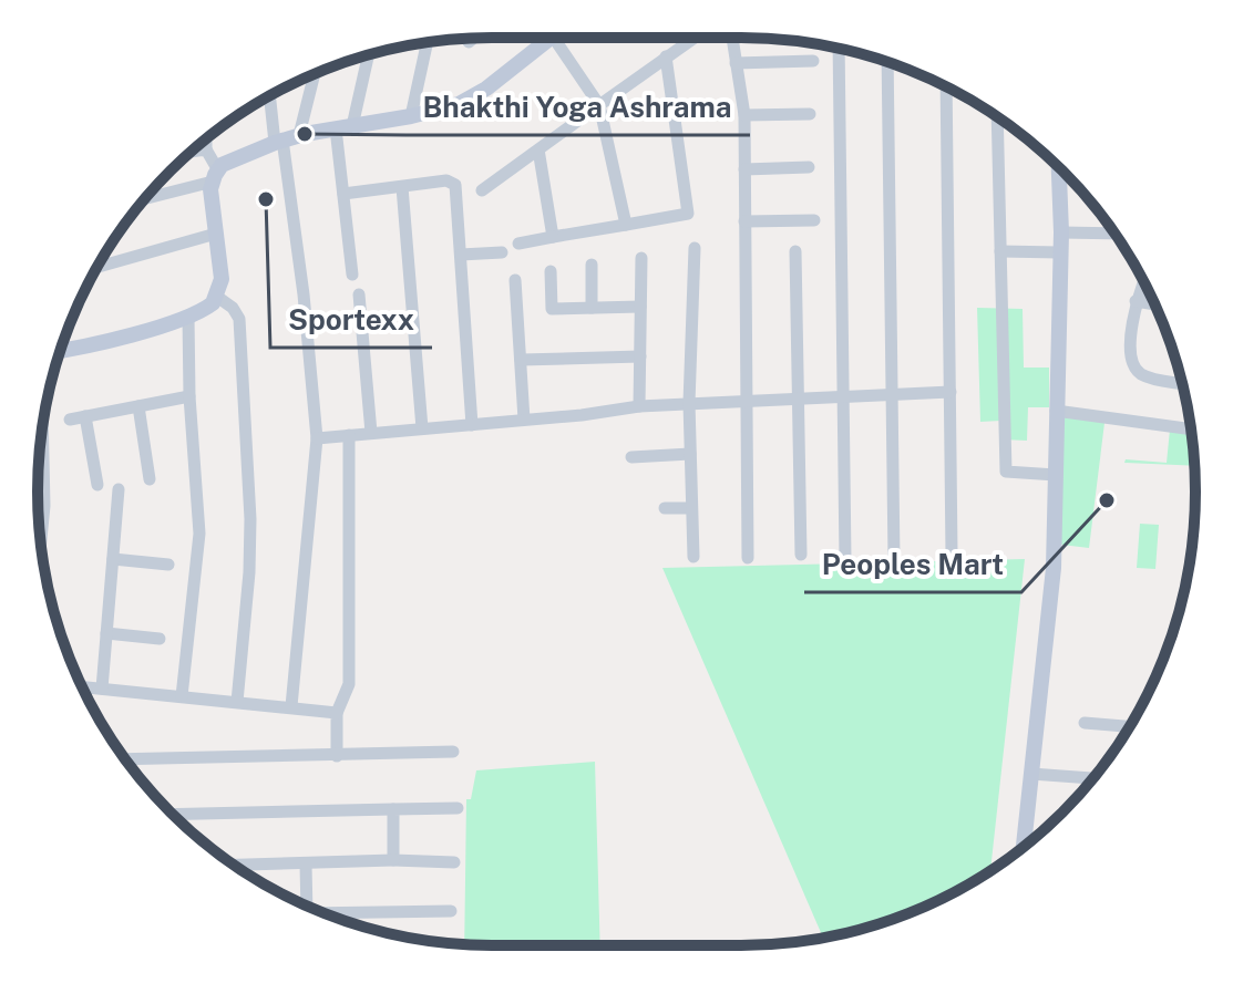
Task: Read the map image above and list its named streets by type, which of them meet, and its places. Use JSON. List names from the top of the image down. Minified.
{"places":["Bhakthi Yoga Ashrama","Sportexx","Peoples Mart"]}
